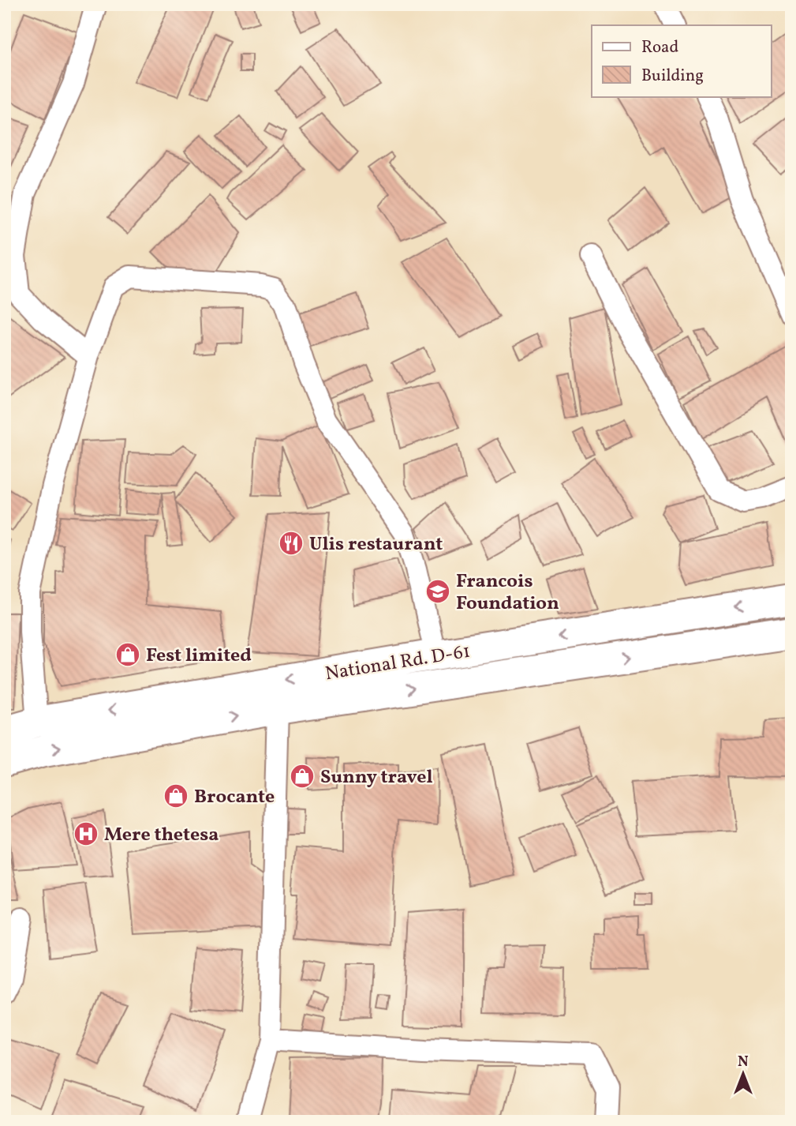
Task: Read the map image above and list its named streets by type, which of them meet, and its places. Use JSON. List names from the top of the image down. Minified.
{"streets":{"highway":["National Rd. D-61"]},"places":{"restaurant":["Ulis restaurant"],"school or university":["Francois Foundation"],"shop":["Fest limited","Sunny travel","Brocante"],"hospital":["Mere thetesa"]},"legend":["Road","Building"],"north":"top"}
